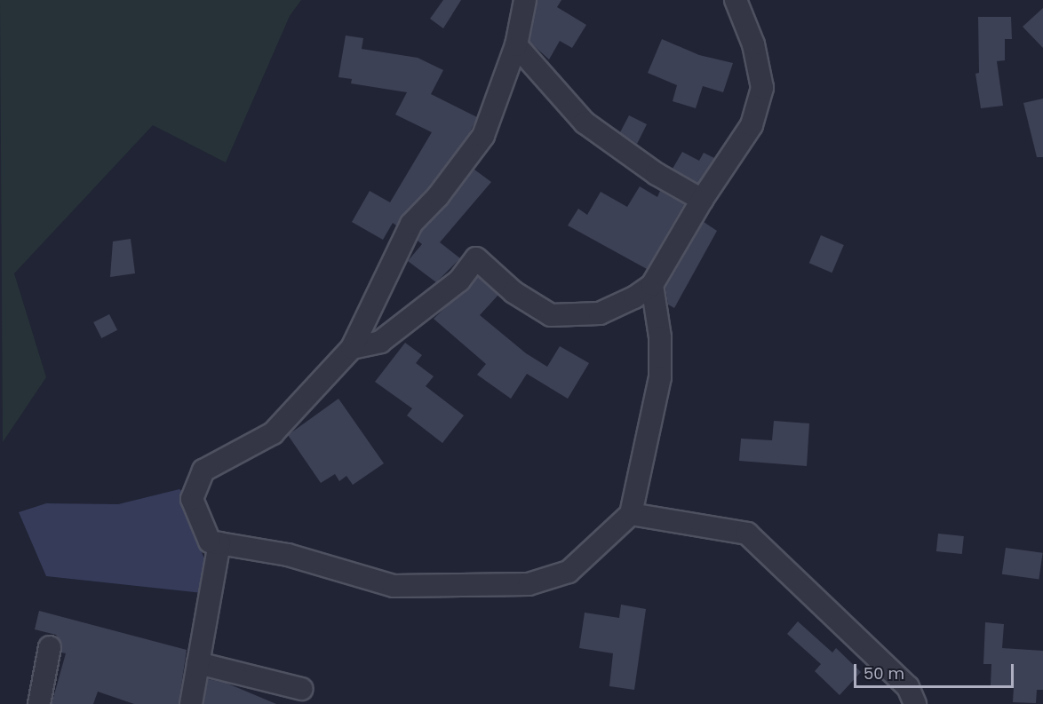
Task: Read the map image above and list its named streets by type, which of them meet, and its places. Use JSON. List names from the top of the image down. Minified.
{"scale_bar":"50 m"}
